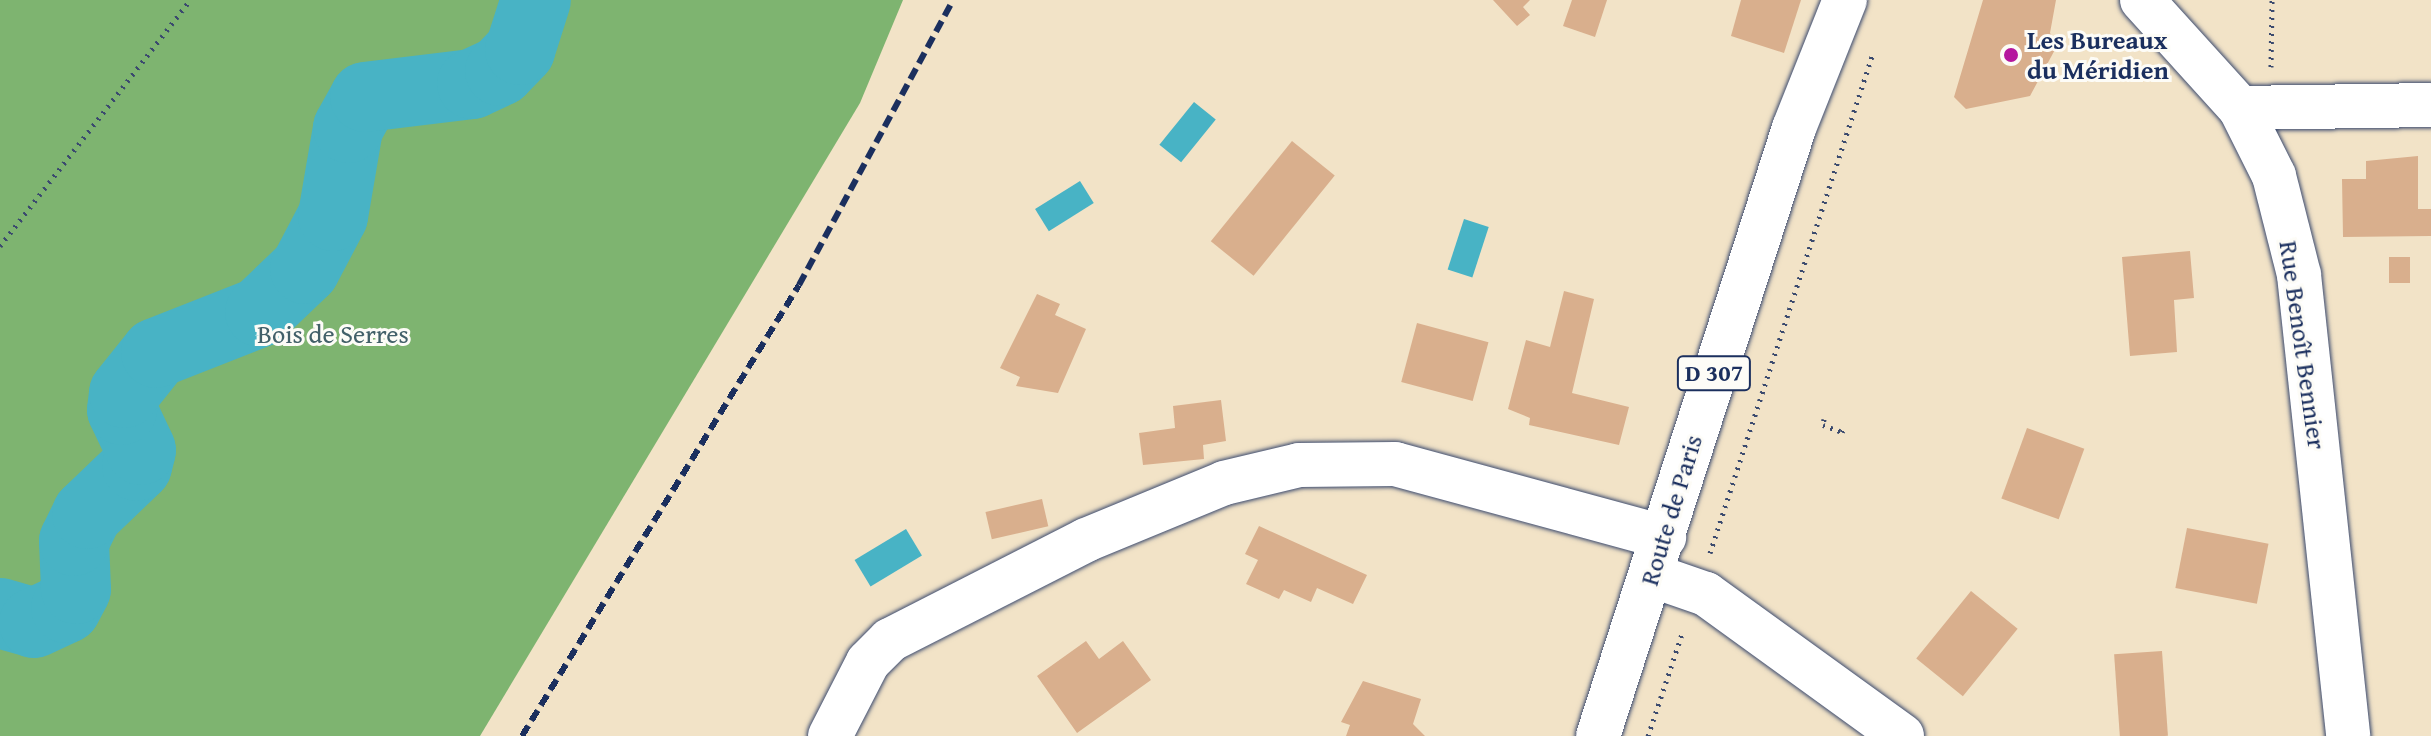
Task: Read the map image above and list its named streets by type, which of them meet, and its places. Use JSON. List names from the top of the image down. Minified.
{"streets":{"street":["Rue Benoît Bennier","D 307","Route de Paris"]},"parks":["Bois de Serres"],"places":["Les Bureaux du Méridien"]}
